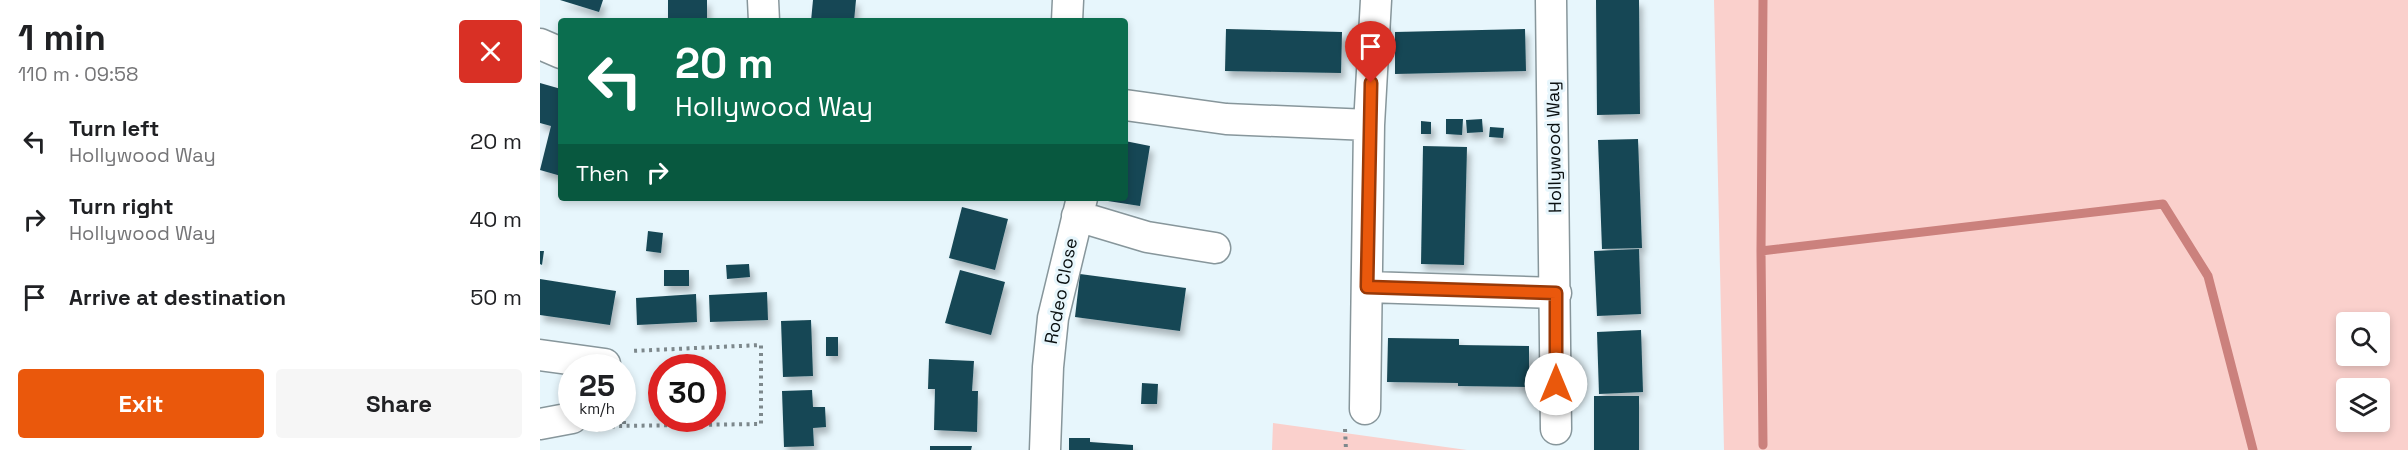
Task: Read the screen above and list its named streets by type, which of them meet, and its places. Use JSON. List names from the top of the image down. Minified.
{"streets":{"street":["Hollywood Way","Rodeo Close"]},"page":{"heading":["1 min","110 m · 09:58"],"turn":["20 m","Hollywood Way"],"list":[{"name":"Turn left","note":"Hollywood Way","value":"20 m"},{"name":"Turn right","note":"Hollywood Way","value":"40 m"},{"name":"Arrive at destination","value":"50 m"}],"then":"Then","speed":"25 km/h","limit":"30","buttons":["Exit","Share"]}}
